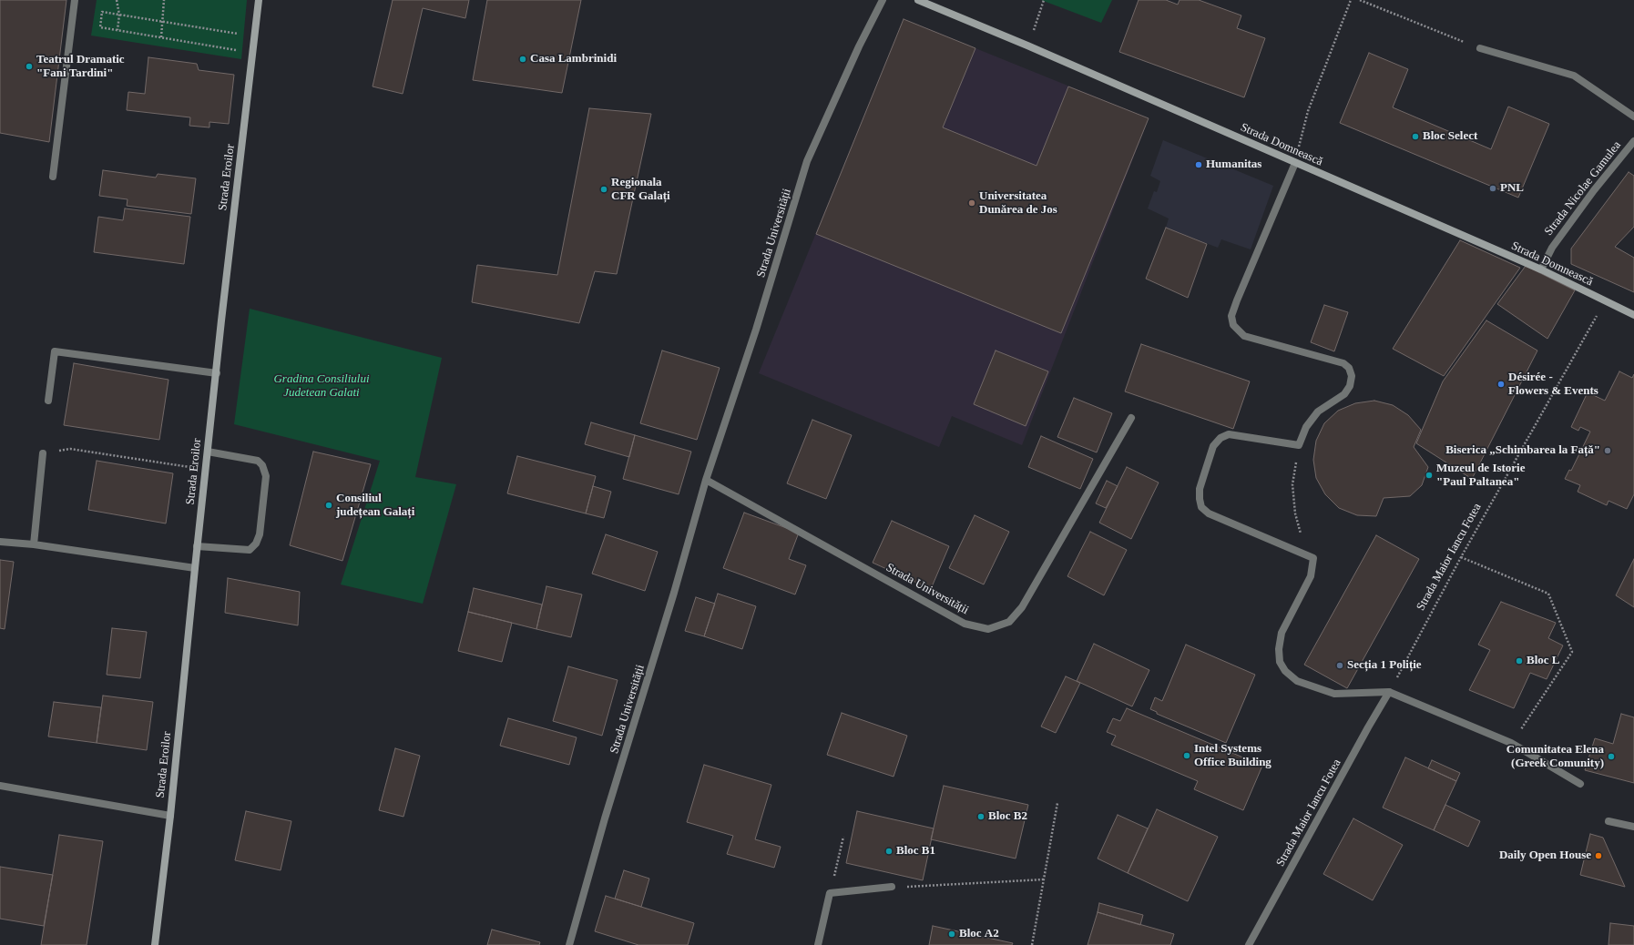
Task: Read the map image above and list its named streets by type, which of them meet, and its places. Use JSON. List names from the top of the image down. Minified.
{"streets":{"street":["Strada Domnească","Strada Eroilor","Strada Nicolae Gamulea","Strada Universității","Strada Maior Iancu Fotea"]},"crossings":[["Strada Domnească","Strada Nicolae Gamulea"],["Strada Domnească","Strada Maior Iancu Fotea"]],"parks":["Gradina Consiliului Judetean Galati"],"places":["Casa Lambrinidi","Teatrul Dramatic \"Fani Tardini\"","Bloc Select","Humanitas","PNL","Regionala CFR Galați","Universitatea Dunărea de Jos","Désirée - Flowers & Events","Biserica „Schimbarea la Față\"","Muzeul de Istorie \"Paul Paltanea\"","Consiliul județean Galați","Bloc L","Secția 1 Poliție","Intel Systems Office Building","Comunitatea Elena (Greek Comunity)","Bloc B2","Bloc B1","Daily Open House","Bloc A2"]}
